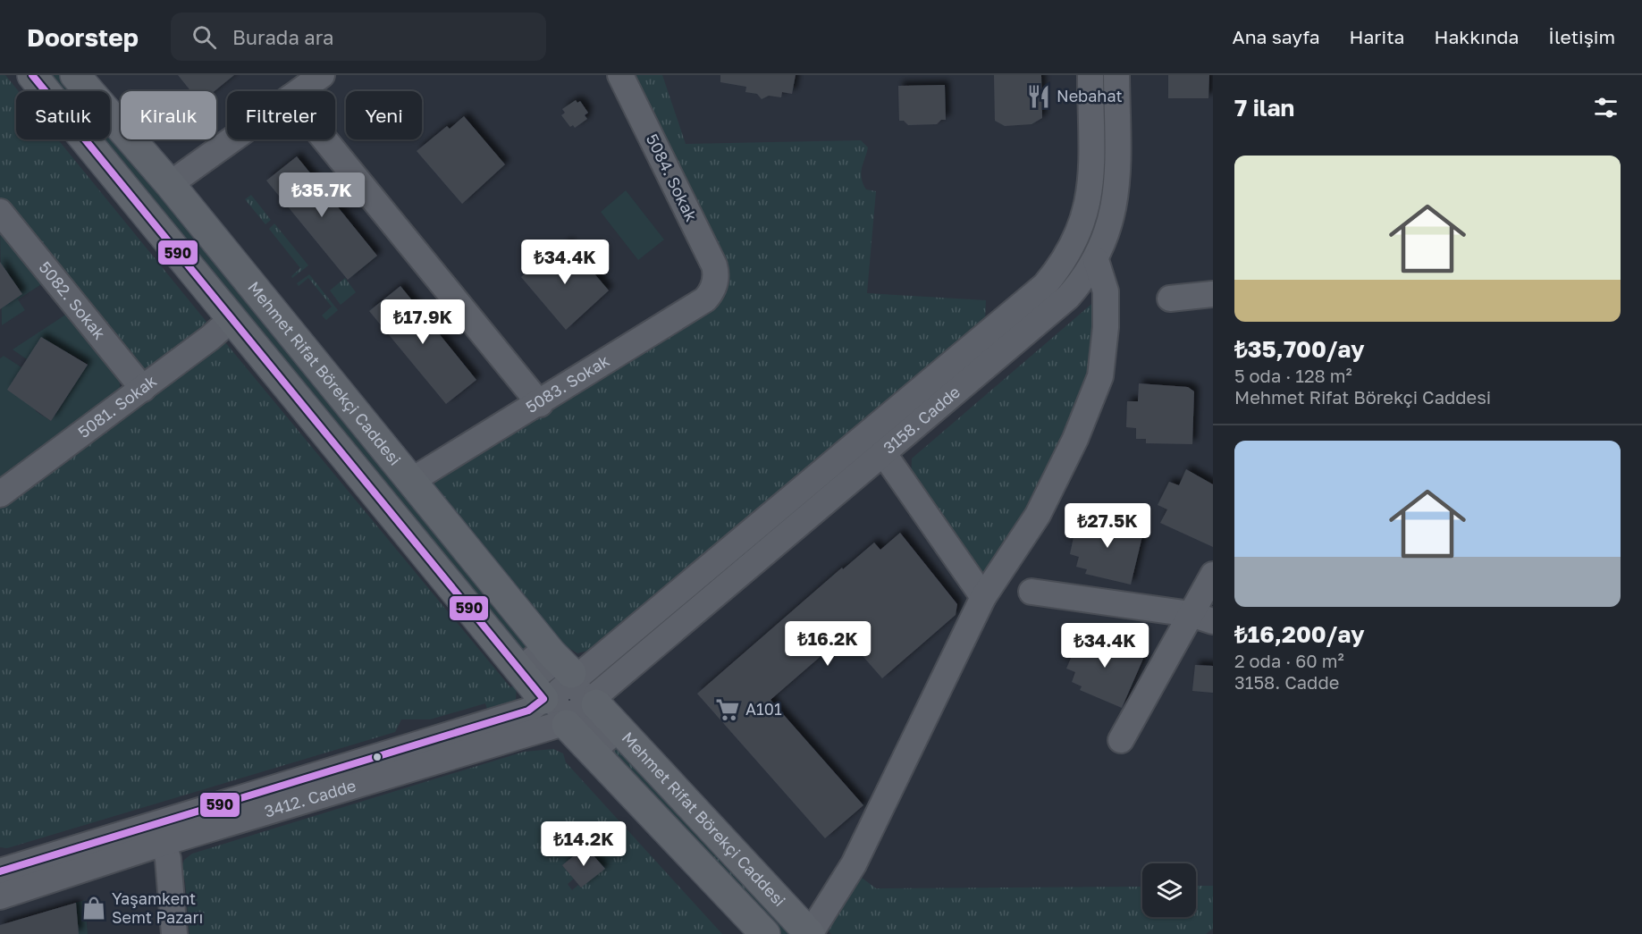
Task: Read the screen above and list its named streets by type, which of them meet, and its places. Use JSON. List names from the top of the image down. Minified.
{"streets":{"main road":["Mehmet Rifat Börekçi Caddesi"],"street":["5084. Sokak","5082. Sokak","5083. Sokak","5081. Sokak","3158. Cadde","3412. Cadde"]},"crossings":[["5084. Sokak","5083. Sokak"],["5082. Sokak","5081. Sokak"],["Mehmet Rifat Börekçi Caddesi","5083. Sokak"],["Mehmet Rifat Börekçi Caddesi","3158. Cadde"],["Mehmet Rifat Börekçi Caddesi","3412. Cadde"],["3158. Cadde","3412. Cadde"]],"places":{"restaurant":["Nebahat"],"supermarket":["A101"],"shop":["Yaşamkent Semt Pazarı"]},"lines":["transit line 590"],"page":{"header":"Doorstep","search":"Burada ara","nav":["Ana sayfa","Harita","Hakkında","İletişim"],"heading":"7 ilan","chip":["Satılık","Kiralık","Filtreler","Yeni"],"list":[{"name":"₺35,700/ay","note":"5 oda · 128 m² · Mehmet Rifat Börekçi Caddesi"},{"name":"₺16,200/ay","note":"2 oda · 60 m² · 3158. Cadde"}],"price":["₺35.7K","₺34.4K","₺17.9K","₺27.5K","₺16.2K","₺34.4K","₺14.2K"]}}
